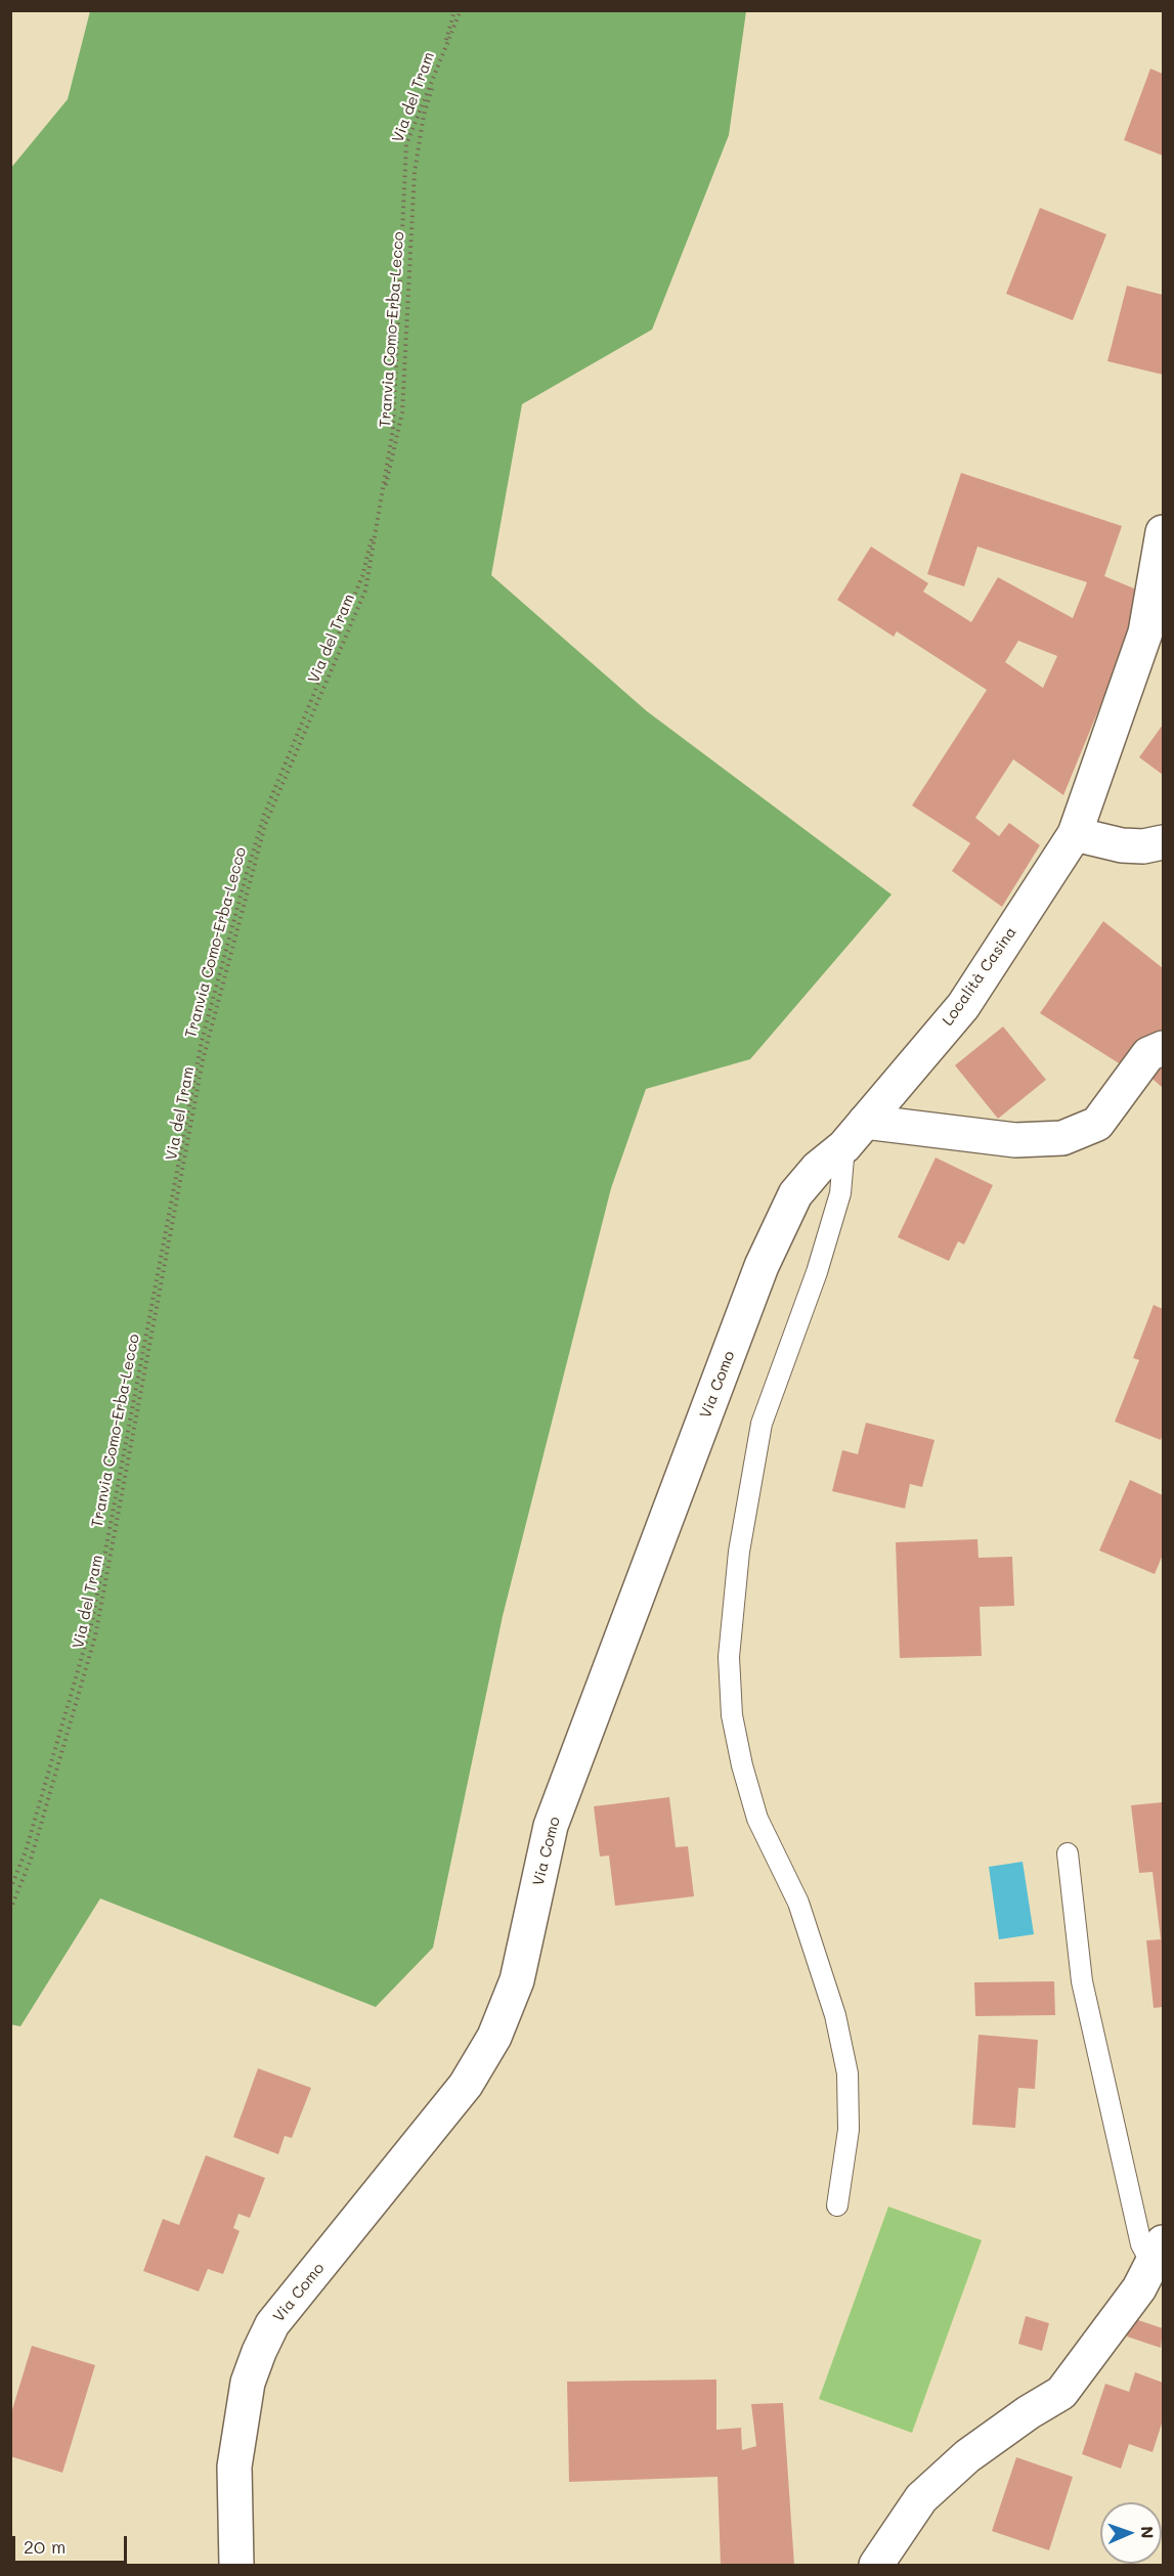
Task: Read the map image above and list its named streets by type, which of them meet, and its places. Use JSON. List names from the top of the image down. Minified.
{"streets":{"street":["Località Casina","Via Como"],"path":["Via del Tram","Tranvia Como-Erba-Lecco"]},"crossings":[["Località Casina","Via Como"]],"scale_bar":"20 m","north":"right"}
